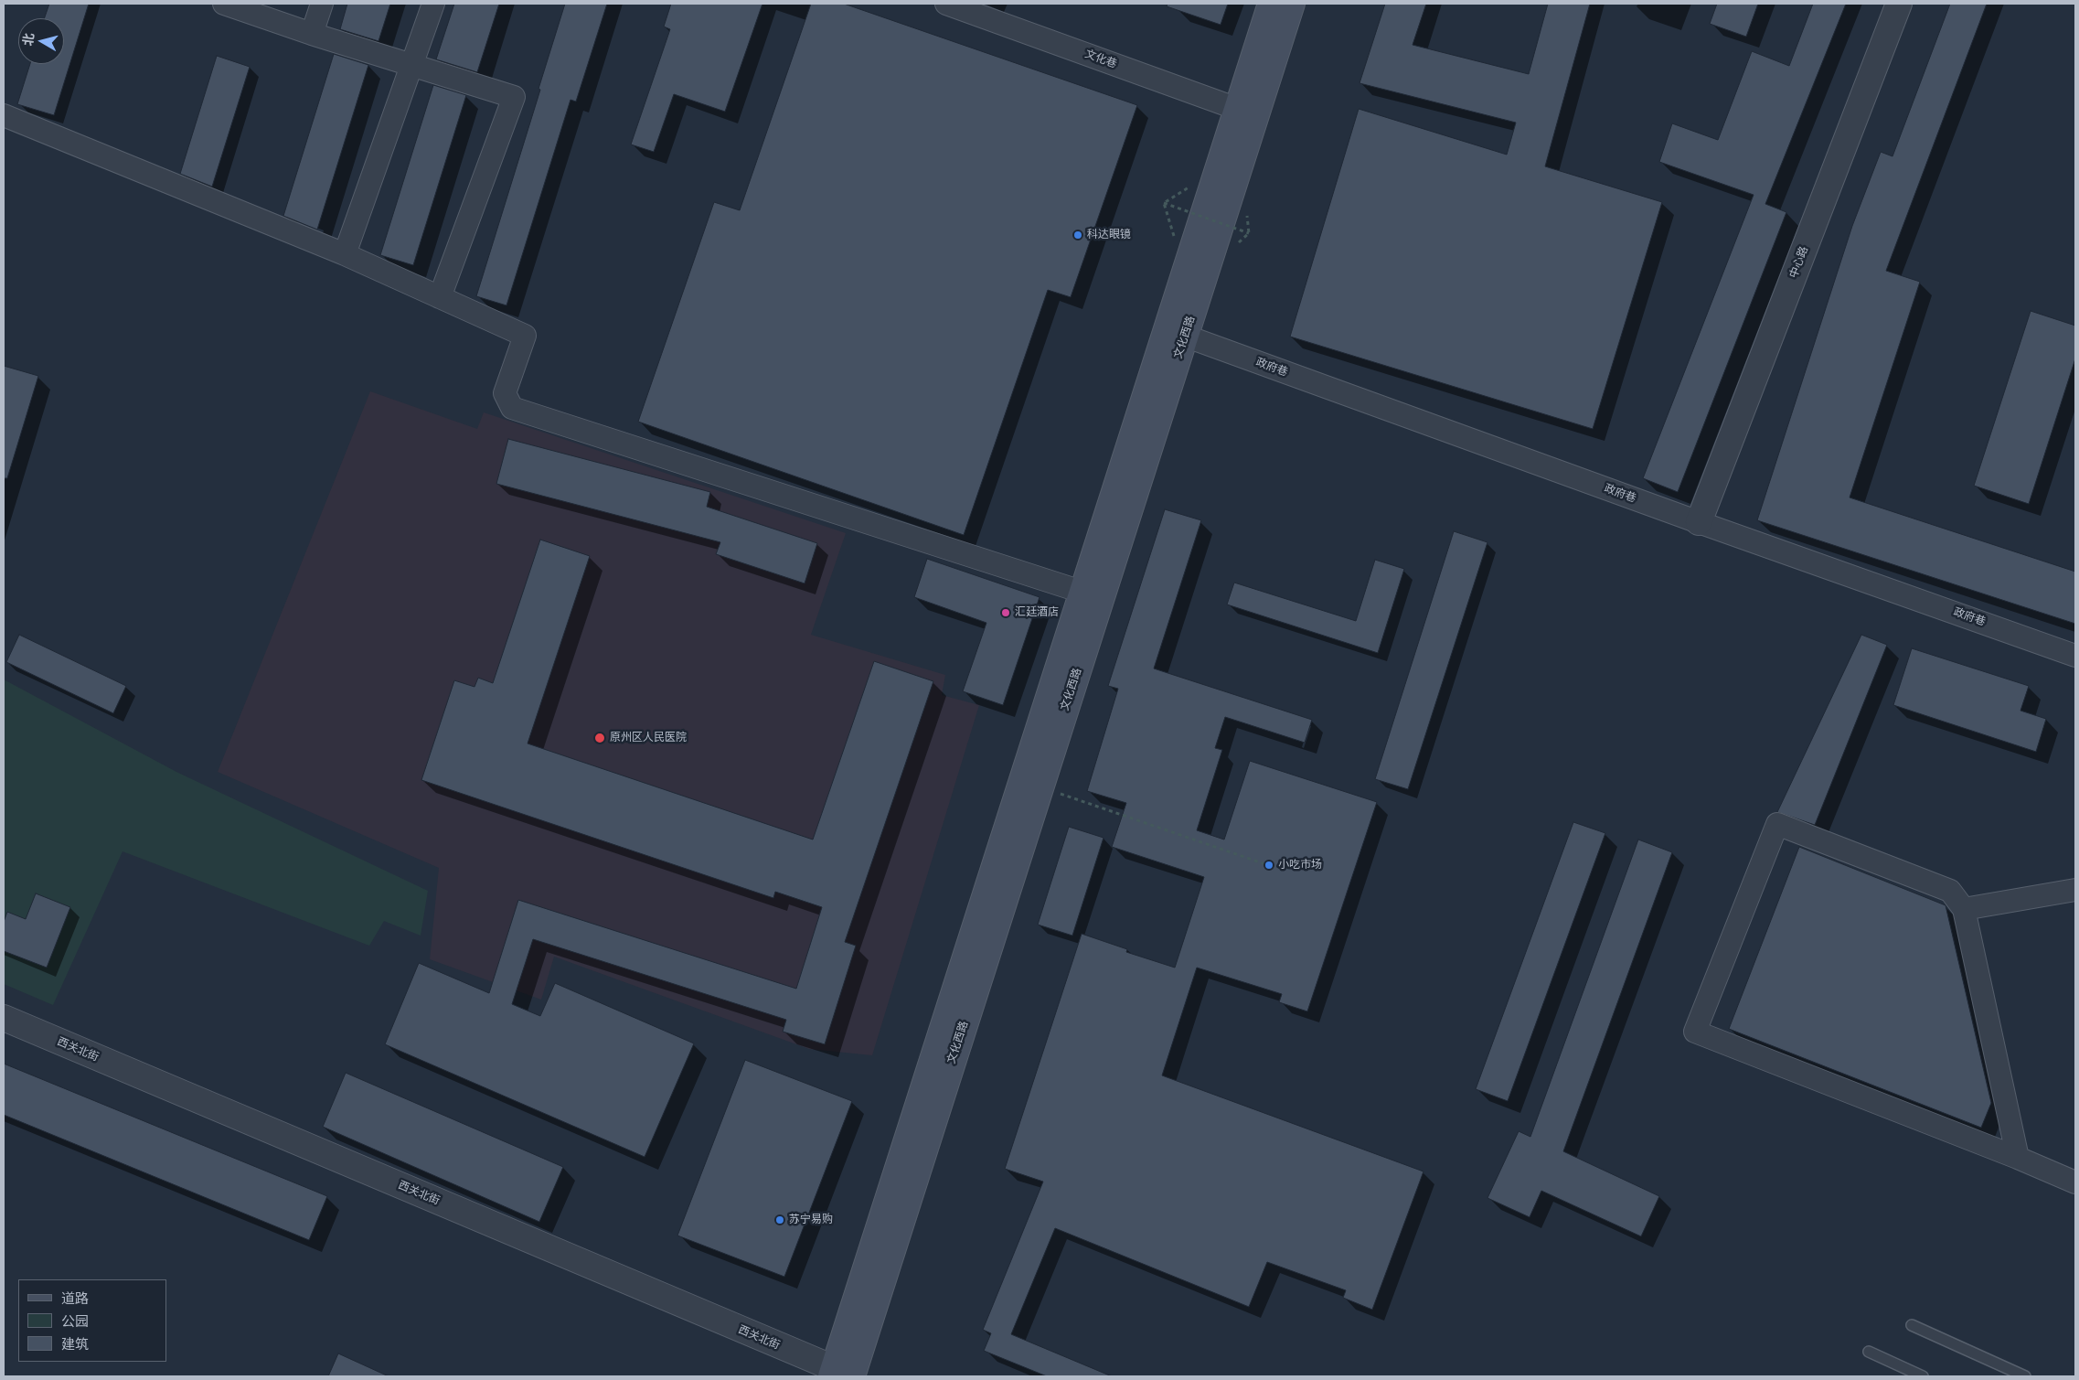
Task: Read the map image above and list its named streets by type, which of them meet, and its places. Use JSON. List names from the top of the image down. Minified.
{"streets":{"main road":["文化西路"],"street":["文化巷","中心路","政府巷","西关北街"]},"crossings":[["文化巷","文化西路"],["中心路","政府巷"],["文化西路","政府巷"],["文化西路","西关北街"]],"places":["科达眼镜","汇廷酒店","原州区人民医院","小吃市场","苏宁易购"],"legend":["道路","公园","建筑"],"north":"left"}
